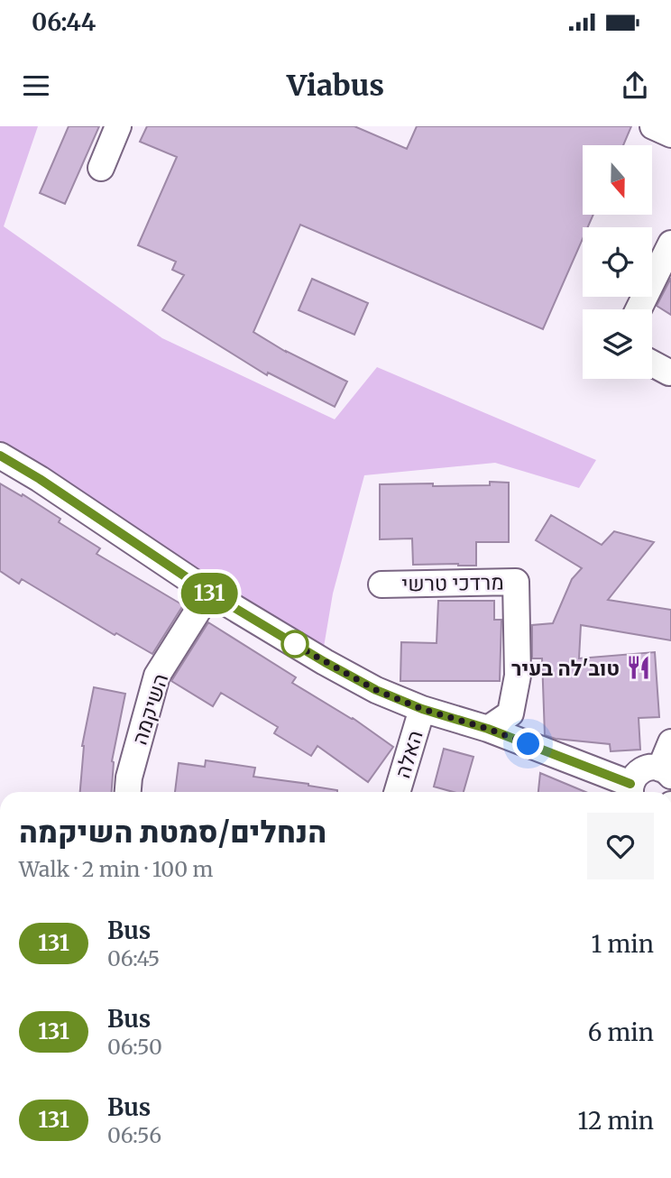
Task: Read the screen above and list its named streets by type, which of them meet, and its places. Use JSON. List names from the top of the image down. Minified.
{"streets":{"street":["מרדכי טרשי","השיקמה","האלה"]},"places":{"restaurant":["טוב'לה בעיר"]},"lines":["bus line 131"],"north":"bottom","page":{"status":"06:44","header":"Viabus","on_map":"131","heading":["הנחלים/סמטת השיקמה","Walk · 2 min · 100 m"],"list":[{"mark":"131","name":"Bus","note":"06:45","value":"1 min"},{"mark":"131","name":"Bus","note":"06:50","value":"6 min"},{"mark":"131","name":"Bus","note":"06:56","value":"12 min"}]}}
